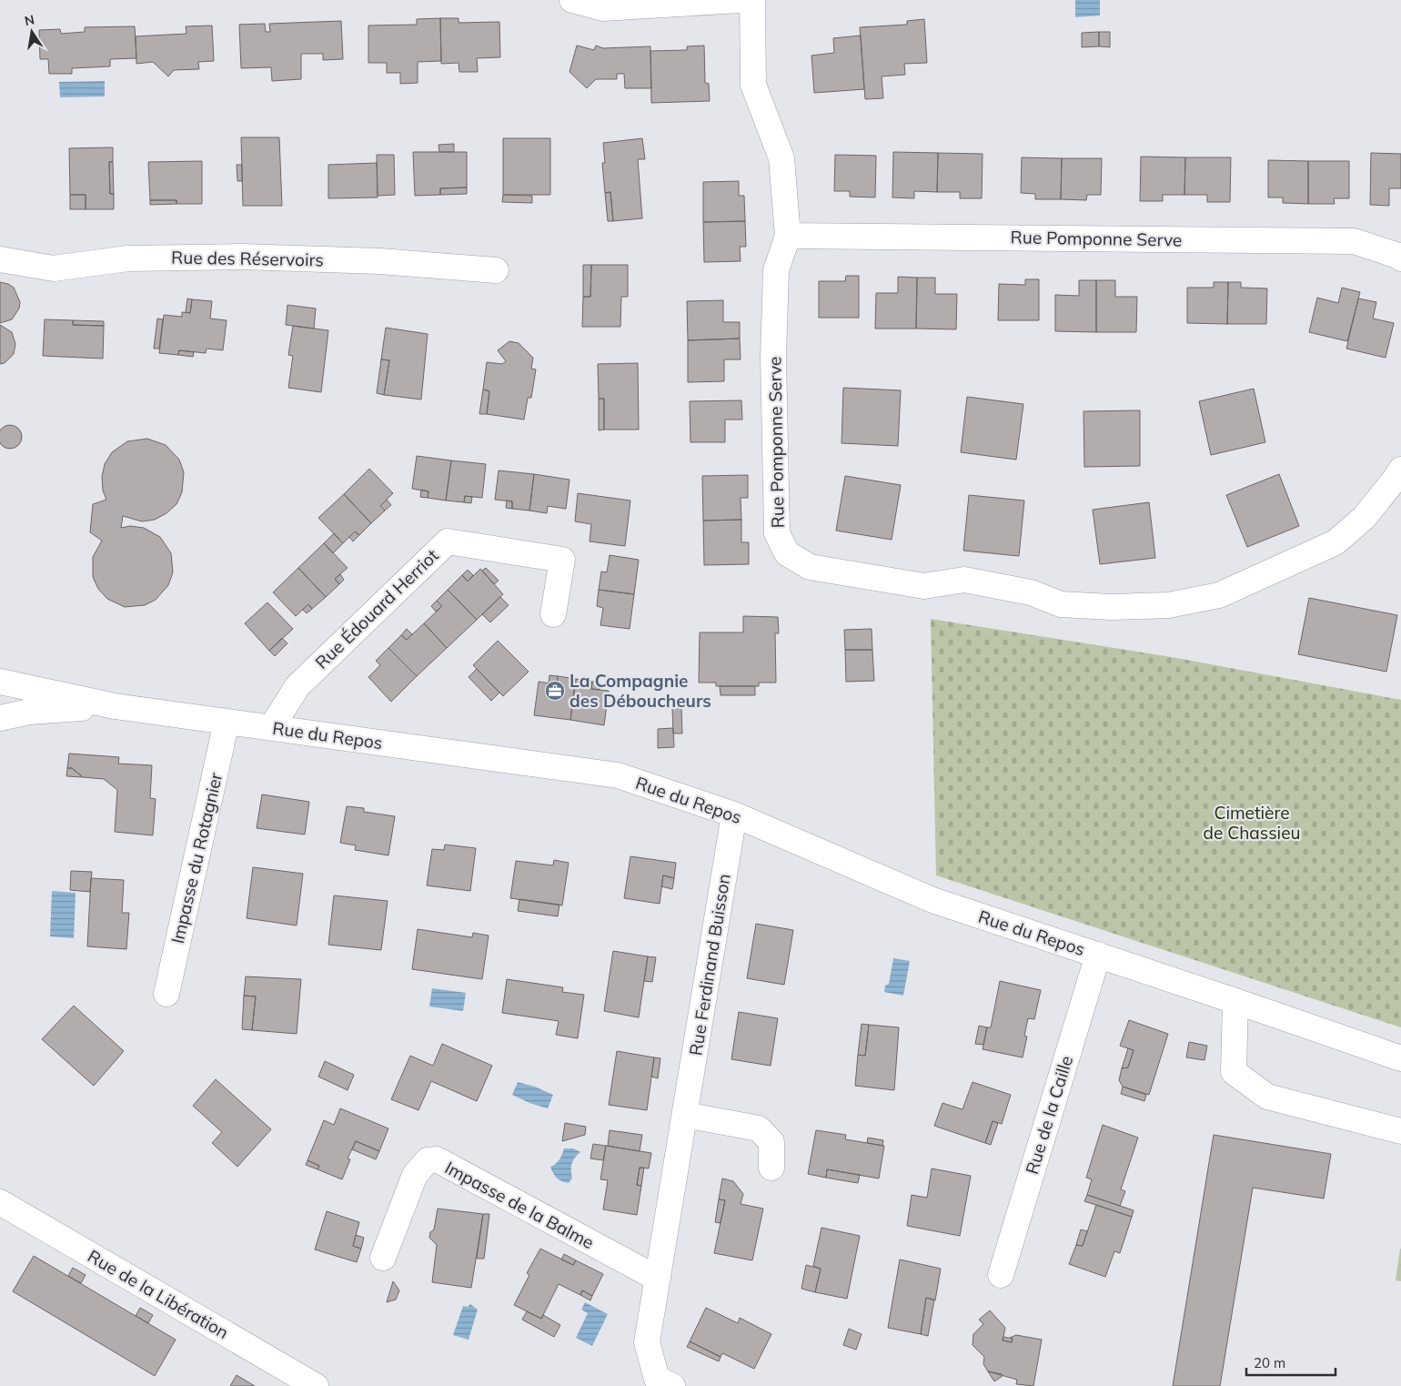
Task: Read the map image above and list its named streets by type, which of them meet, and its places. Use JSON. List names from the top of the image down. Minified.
{"streets":{"street":["Rue Pomponne Serve","Rue des Réservoirs","Rue Édouard Herriot","Rue du Repos","Impasse du Rotagnier","Rue Ferdinand Buisson","Rue de la Caille","Impasse de la Balme","Rue de la Libération"]},"crossings":[["Rue Édouard Herriot","Rue du Repos"],["Rue du Repos","Impasse du Rotagnier"],["Rue du Repos","Rue Ferdinand Buisson"],["Rue du Repos","Rue de la Caille"],["Rue Ferdinand Buisson","Impasse de la Balme"]],"parks":["Cimetière de Chassieu"],"places":{"office":["La Compagnie des Déboucheurs"]},"scale_bar":"20 m","north":"top"}
